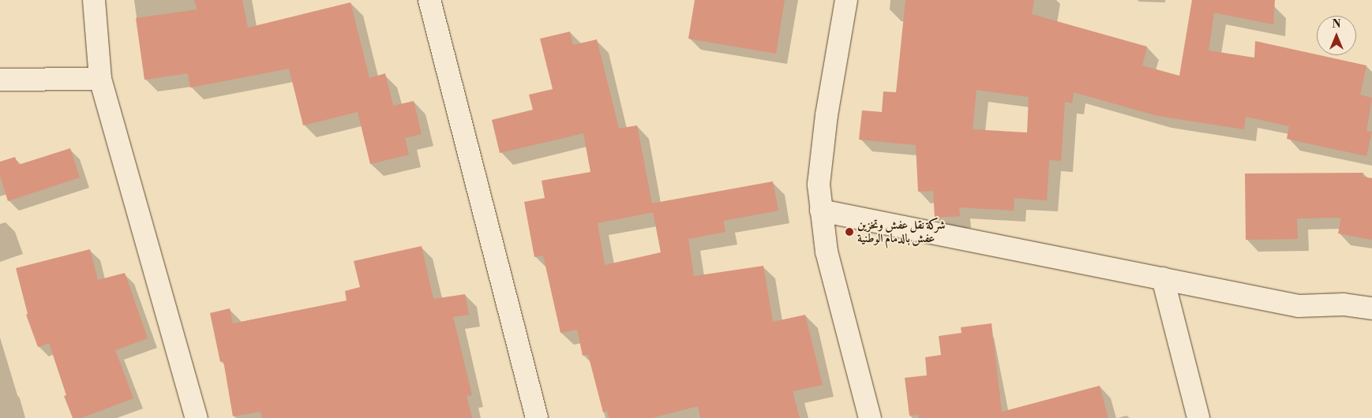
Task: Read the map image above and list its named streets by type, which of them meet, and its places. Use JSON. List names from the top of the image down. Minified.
{"places":["شركة نقل عفش وتخزين عفش بالدمام الوطنية"],"north":"top"}
